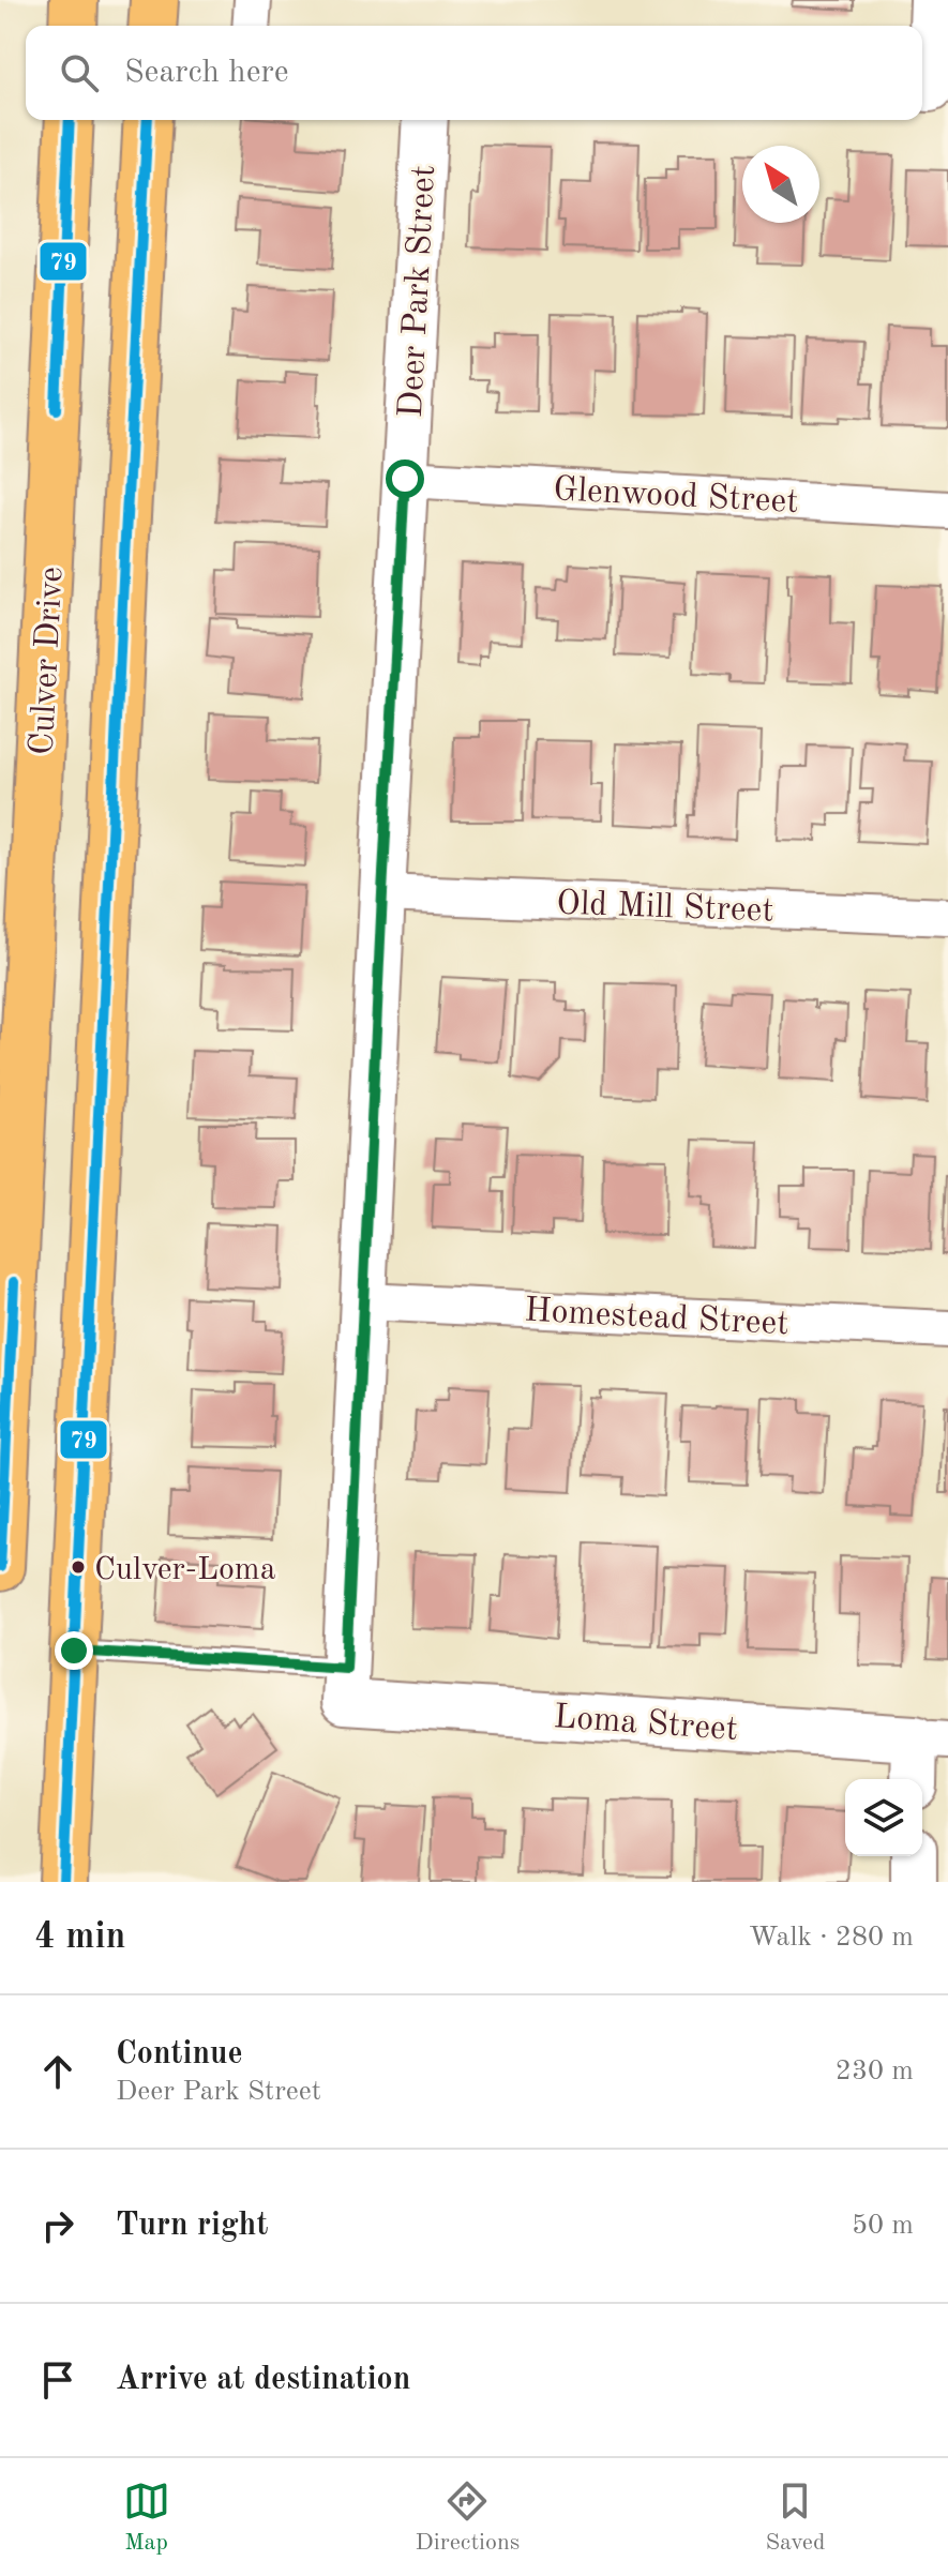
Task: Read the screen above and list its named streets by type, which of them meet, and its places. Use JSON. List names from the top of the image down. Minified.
{"streets":{"main road":["Culver Drive"],"street":["Deer Park Street","Glenwood Street","Old Mill Street","Homestead Street","Loma Street"]},"crossings":[["Deer Park Street","Glenwood Street"],["Deer Park Street","Old Mill Street"],["Deer Park Street","Homestead Street"],["Deer Park Street","Loma Street"]],"places":["Culver-Loma"],"lines":["transit line 79"],"north":"top left","page":{"search":"Search here","heading":["4 min","Walk · 280 m"],"list":[["Continue","Deer Park Street","230 m"],["Turn right","50 m"],"Arrive at destination"],"nav":["Map","Directions","Saved"]}}
